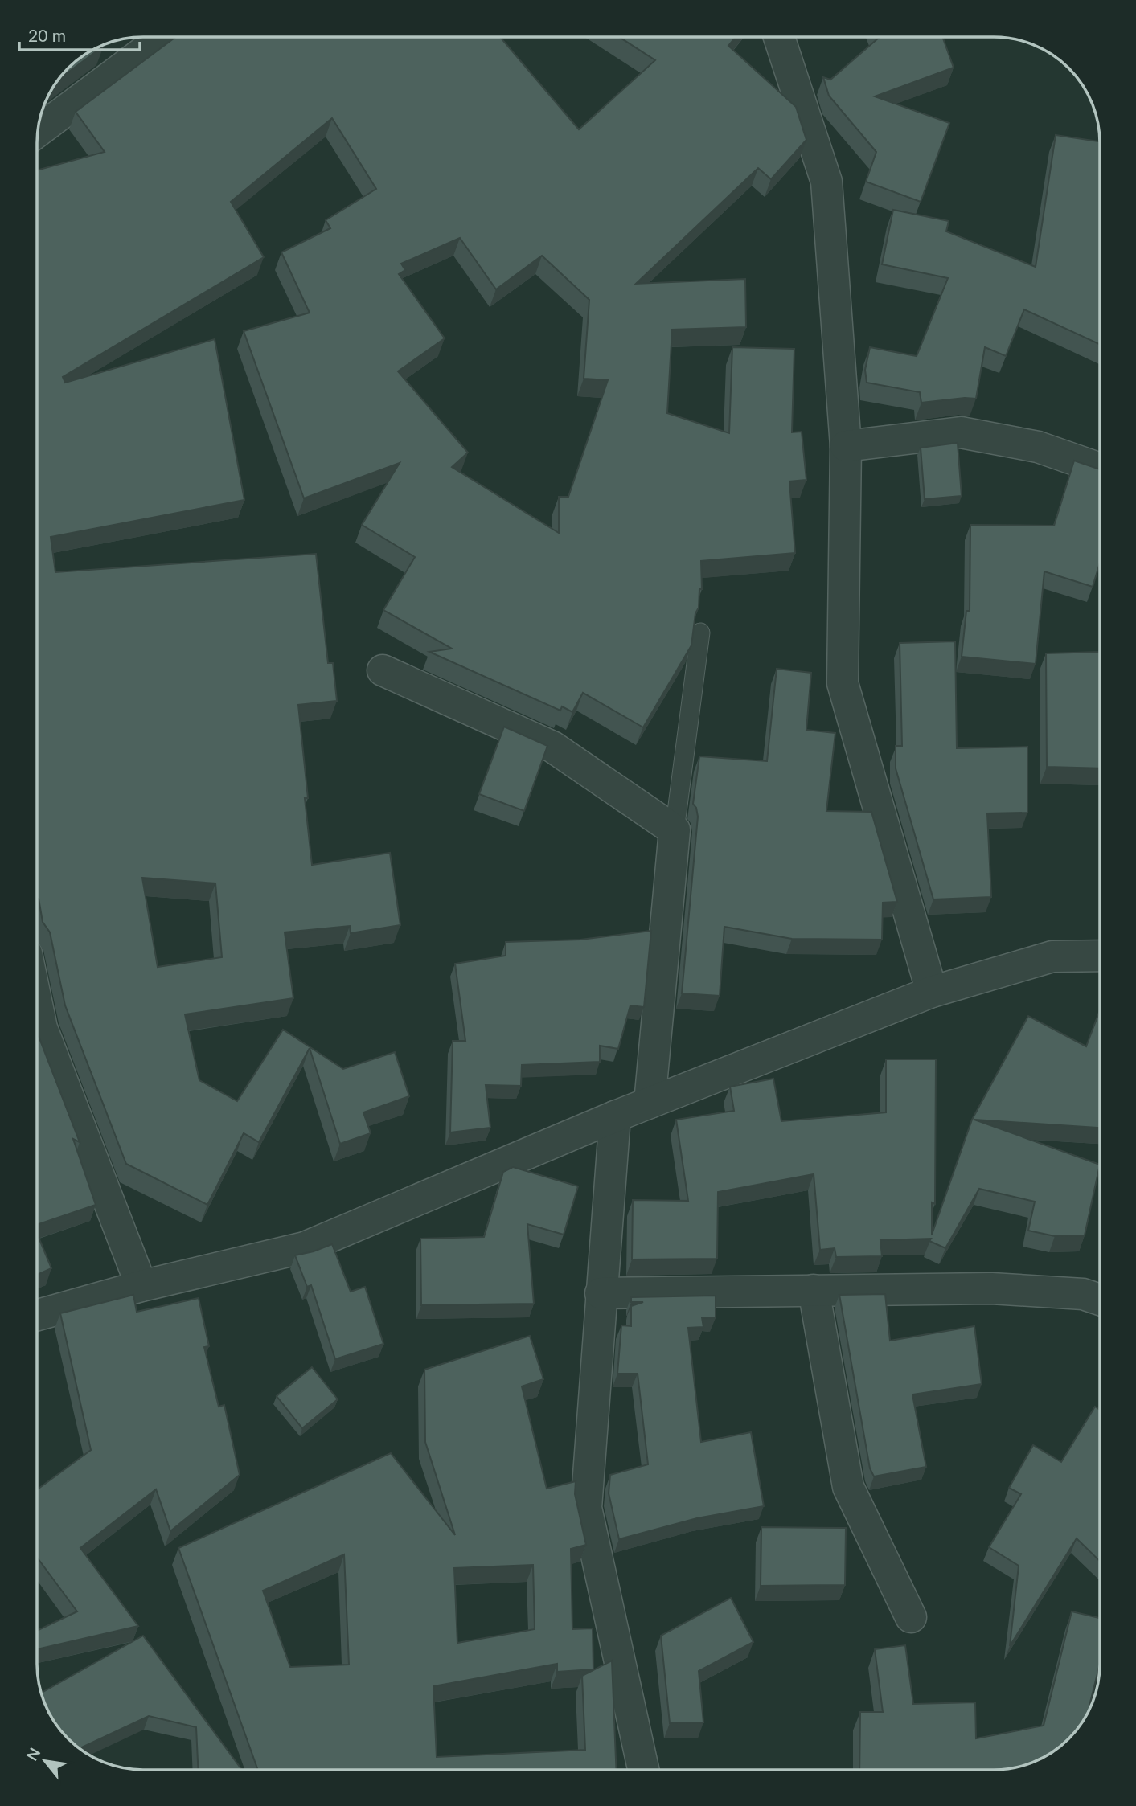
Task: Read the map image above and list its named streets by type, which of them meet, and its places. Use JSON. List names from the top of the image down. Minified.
{"scale_bar":"20 m","north":"top left"}
